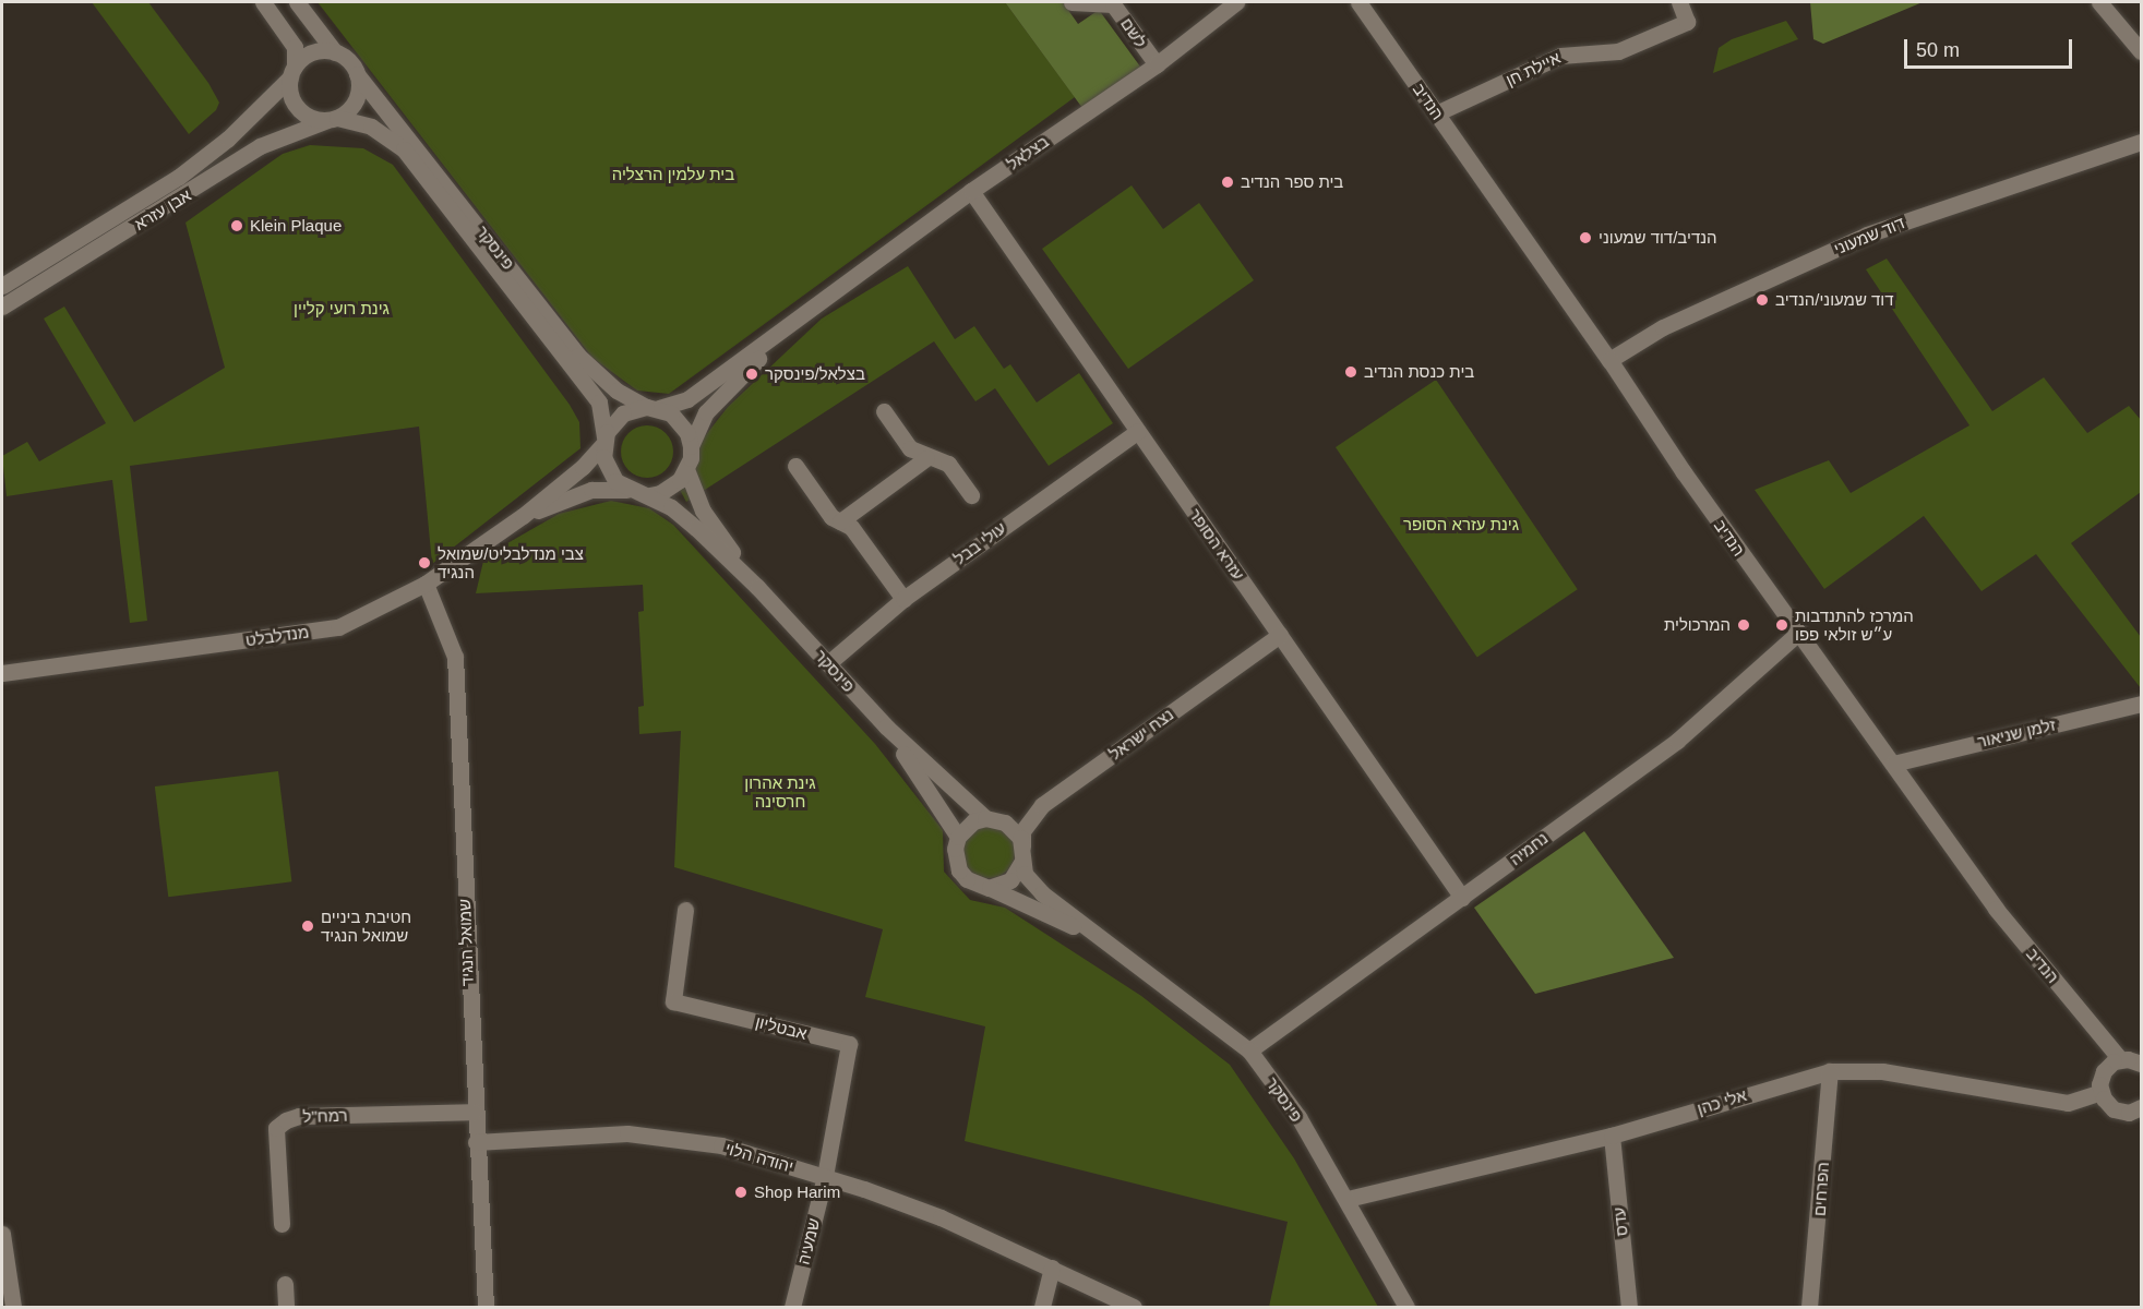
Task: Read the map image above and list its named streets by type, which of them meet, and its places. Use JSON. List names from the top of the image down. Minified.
{"streets":{"street":["לשם","איילת חן","הנדיב","בצלאל","אבן עזרא","דוד שמעוני","פינסקר","עולי בבל","עזרא הסופר","מנדלבלט","זלמן שניאור","נצח ישראל","נחמיה","שמואל הנגיד","אבטליון","אלי כהן","רמח\"ל","יהודה הלוי","הפרחים","עדס","שמעיה"]},"crossings":[["לשם","בצלאל"],["איילת חן","הנדיב"],["הנדיב","דוד שמעוני"],["הנדיב","זלמן שניאור"],["הנדיב","נחמיה"],["בצלאל","פינסקר"],["בצלאל","עזרא הסופר"],["בצלאל","מנדלבלט"],["אבן עזרא","פינסקר"],["פינסקר","עולי בבל"],["פינסקר","מנדלבלט"],["פינסקר","נצח ישראל"],["פינסקר","נחמיה"],["פינסקר","אלי כהן"],["עולי בבל","עזרא הסופר"],["עזרא הסופר","נצח ישראל"],["עזרא הסופר","נחמיה"],["מנדלבלט","שמואל הנגיד"],["שמואל הנגיד","רמח\"ל"],["שמואל הנגיד","יהודה הלוי"],["אבטליון","יהודה הלוי"],["אבטליון","שמעיה"],["אלי כהן","הפרחים"],["אלי כהן","עדס"],["יהודה הלוי","שמעיה"]],"parks":["בית עלמין הרצליה","גינת רועי קליין","גינת עזרא הסופר","גינת אהרון חרסינה"],"places":["בית ספר הנדיב","Klein Plaque","הנדיב/דוד שמעוני","דוד שמעוני/הנדיב","בית כנסת הנדיב","בצלאל/פינסקר","צבי מנדלבליט/שמואל הנגיד","המרכולית","המרכז להתנדבות ע״ש זולאי פפו","חטיבת ביניים שמואל הנגיד","Shop Harim"],"scale_bar":"50 m"}
